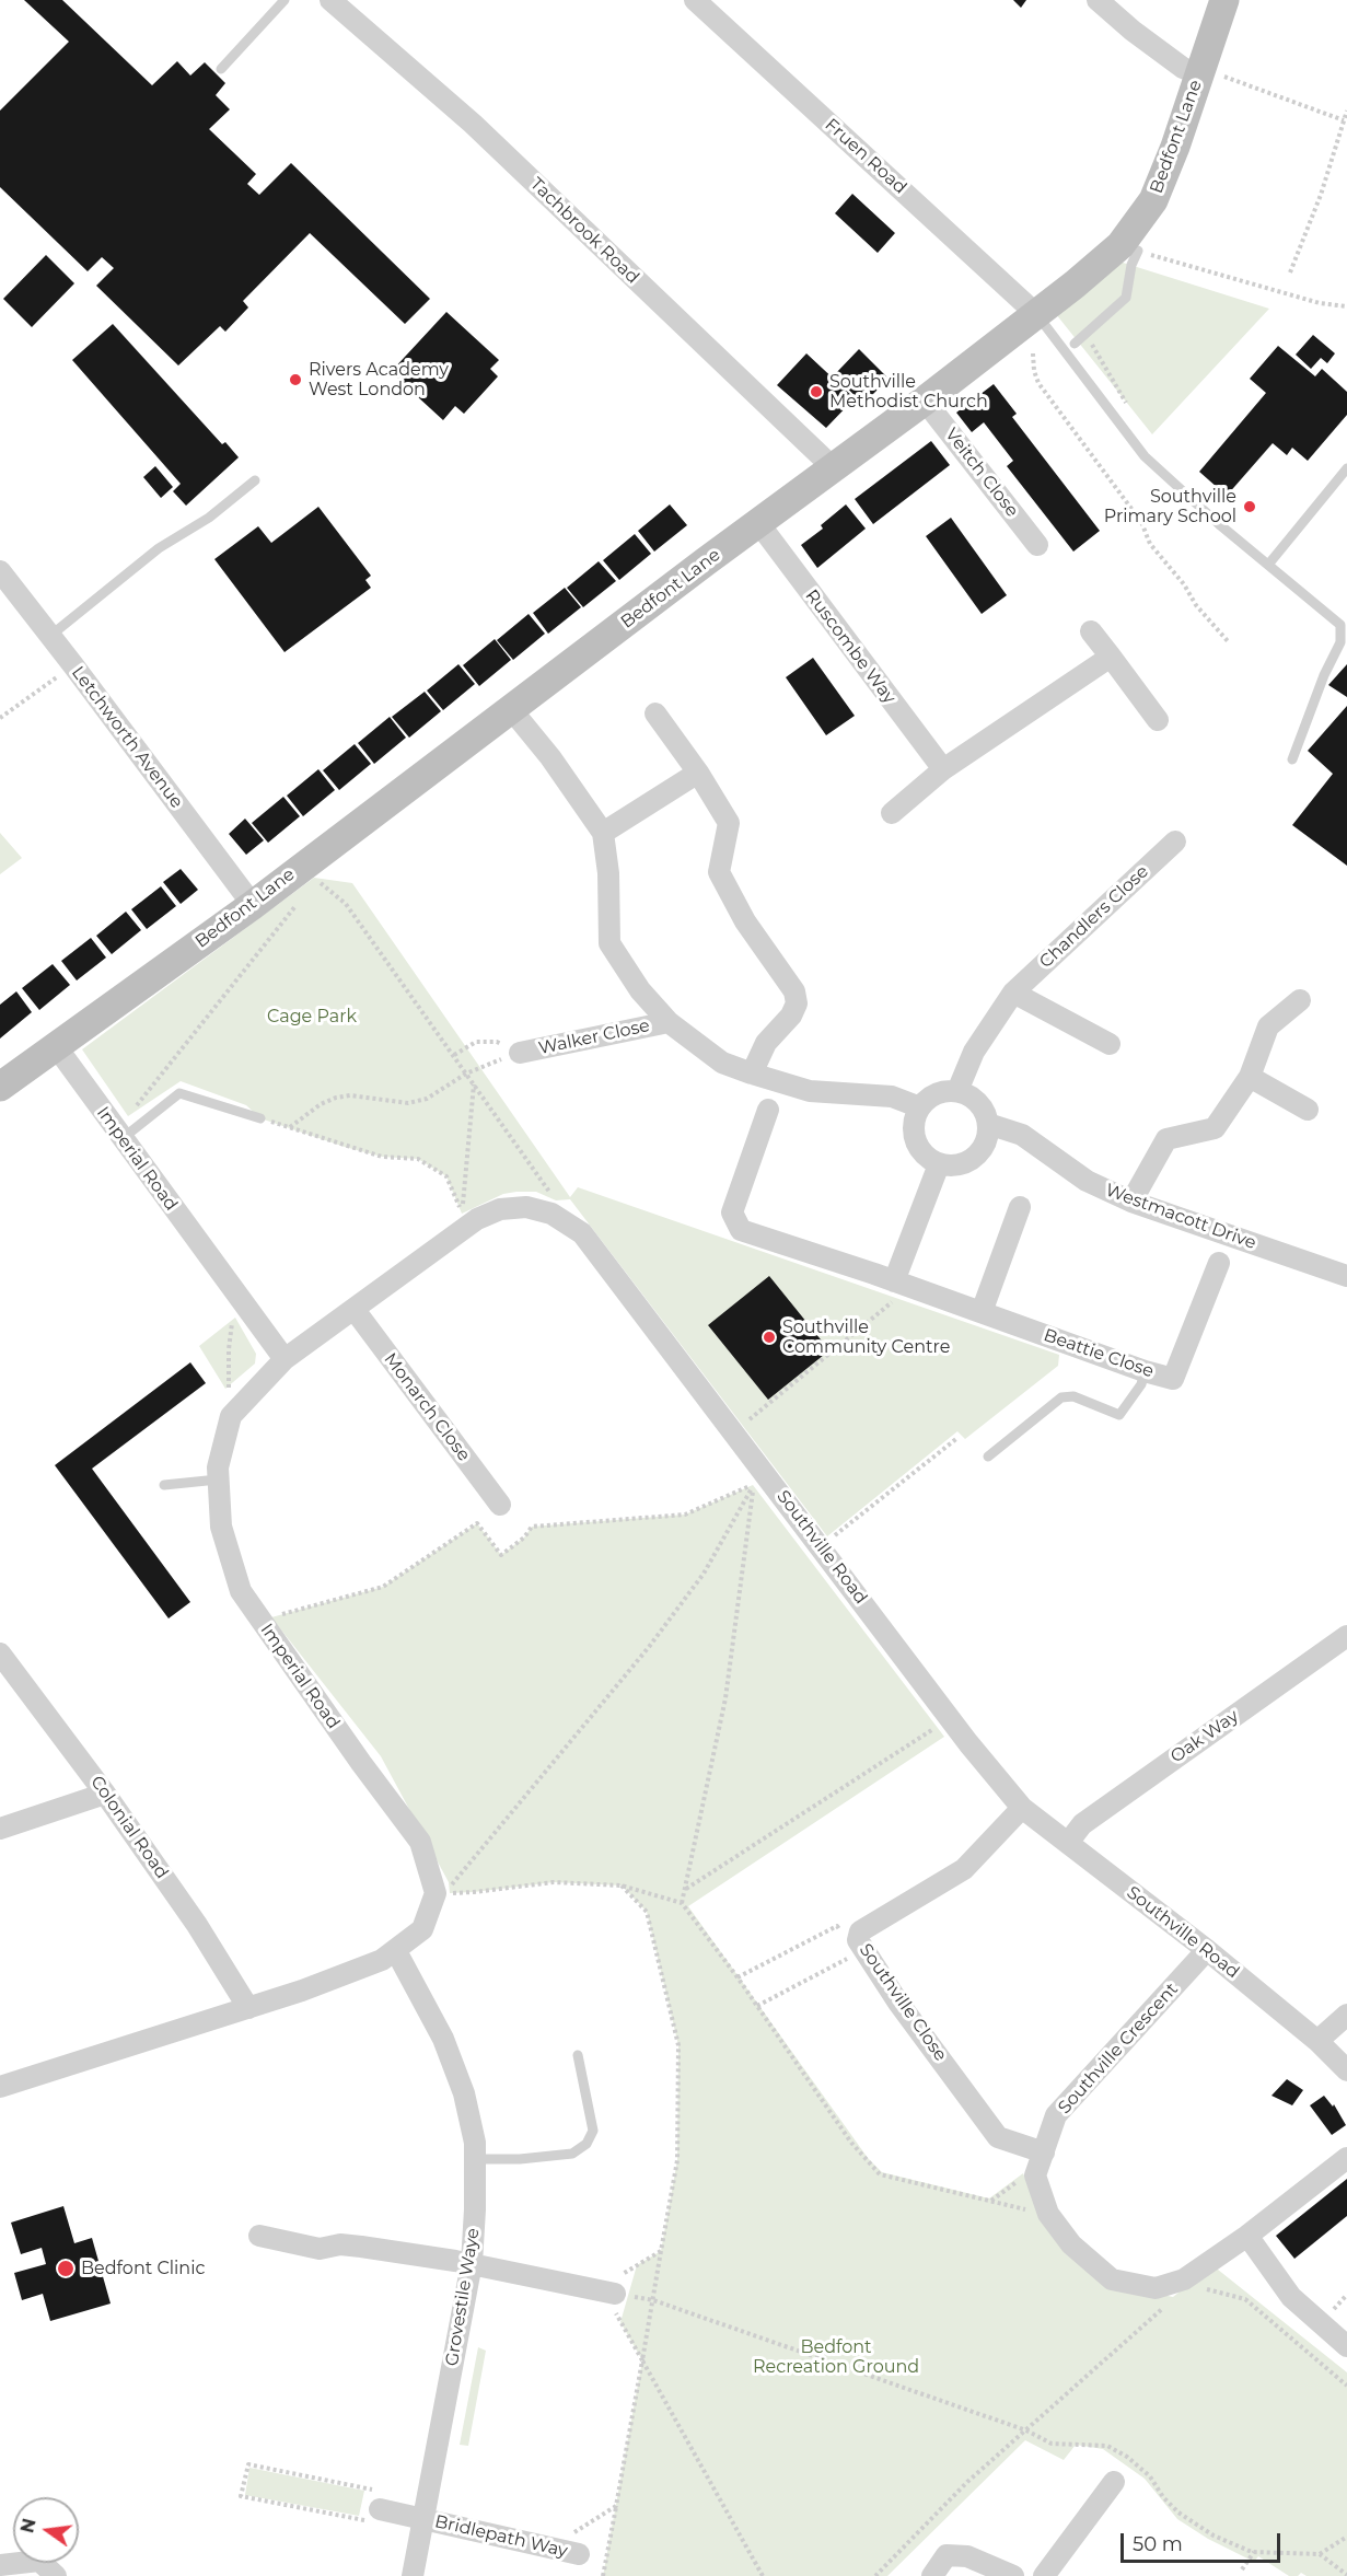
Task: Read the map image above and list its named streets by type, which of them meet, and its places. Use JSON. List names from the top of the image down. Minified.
{"streets":{"main road":["Bedfont Lane"],"street":["Fruen Road","Tachbrook Road","Veitch Close","Ruscombe Way","Letchworth Avenue","Chandlers Close","Walker Close","Imperial Road","Westmacott Drive","Beattie Close","Monarch Close","Southville Road","Oak Way","Colonial Road","Southville Close","Southville Crescent","Grovestile Waye","Bridlepath Way"]},"crossings":[["Bedfont Lane","Fruen Road"],["Bedfont Lane","Tachbrook Road"],["Bedfont Lane","Veitch Close"],["Bedfont Lane","Ruscombe Way"],["Bedfont Lane","Letchworth Avenue"],["Bedfont Lane","Imperial Road"],["Chandlers Close","Westmacott Drive"],["Imperial Road","Southville Road"],["Imperial Road","Colonial Road"],["Imperial Road","Grovestile Waye"],["Monarch Close","Southville Road"],["Southville Road","Oak Way"],["Southville Road","Southville Close"],["Southville Road","Southville Crescent"],["Southville Close","Southville Crescent"],["Grovestile Waye","Bridlepath Way"]],"parks":["Cage Park","Bedfont Recreation Ground"],"places":["Rivers Academy West London","Southville Methodist Church","Southville Primary School","Southville Community Centre","Bedfont Clinic"],"scale_bar":"50 m","north":"left"}
